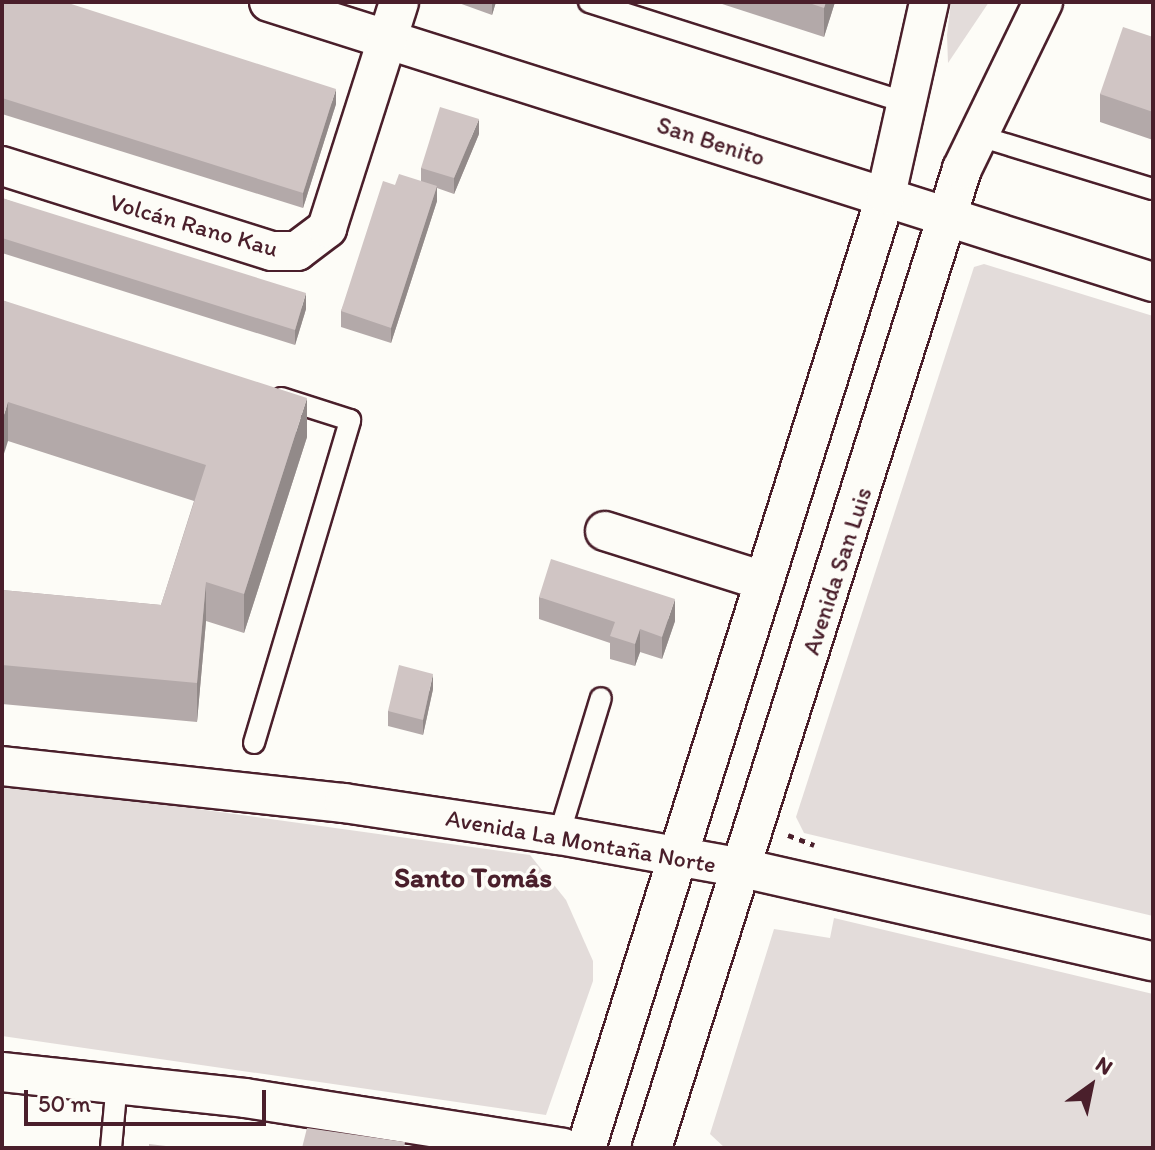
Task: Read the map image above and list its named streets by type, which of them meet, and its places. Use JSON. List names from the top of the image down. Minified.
{"streets":{"street":["San Benito","Volcán Rano Kau","Avenida San Luis","Avenida La Montaña Norte"]},"crossings":[["San Benito","Volcán Rano Kau"],["San Benito","Avenida San Luis"],["Avenida San Luis","Avenida La Montaña Norte"]],"districts":["Santo Tomás"],"scale_bar":"50 m","north":"top right"}
